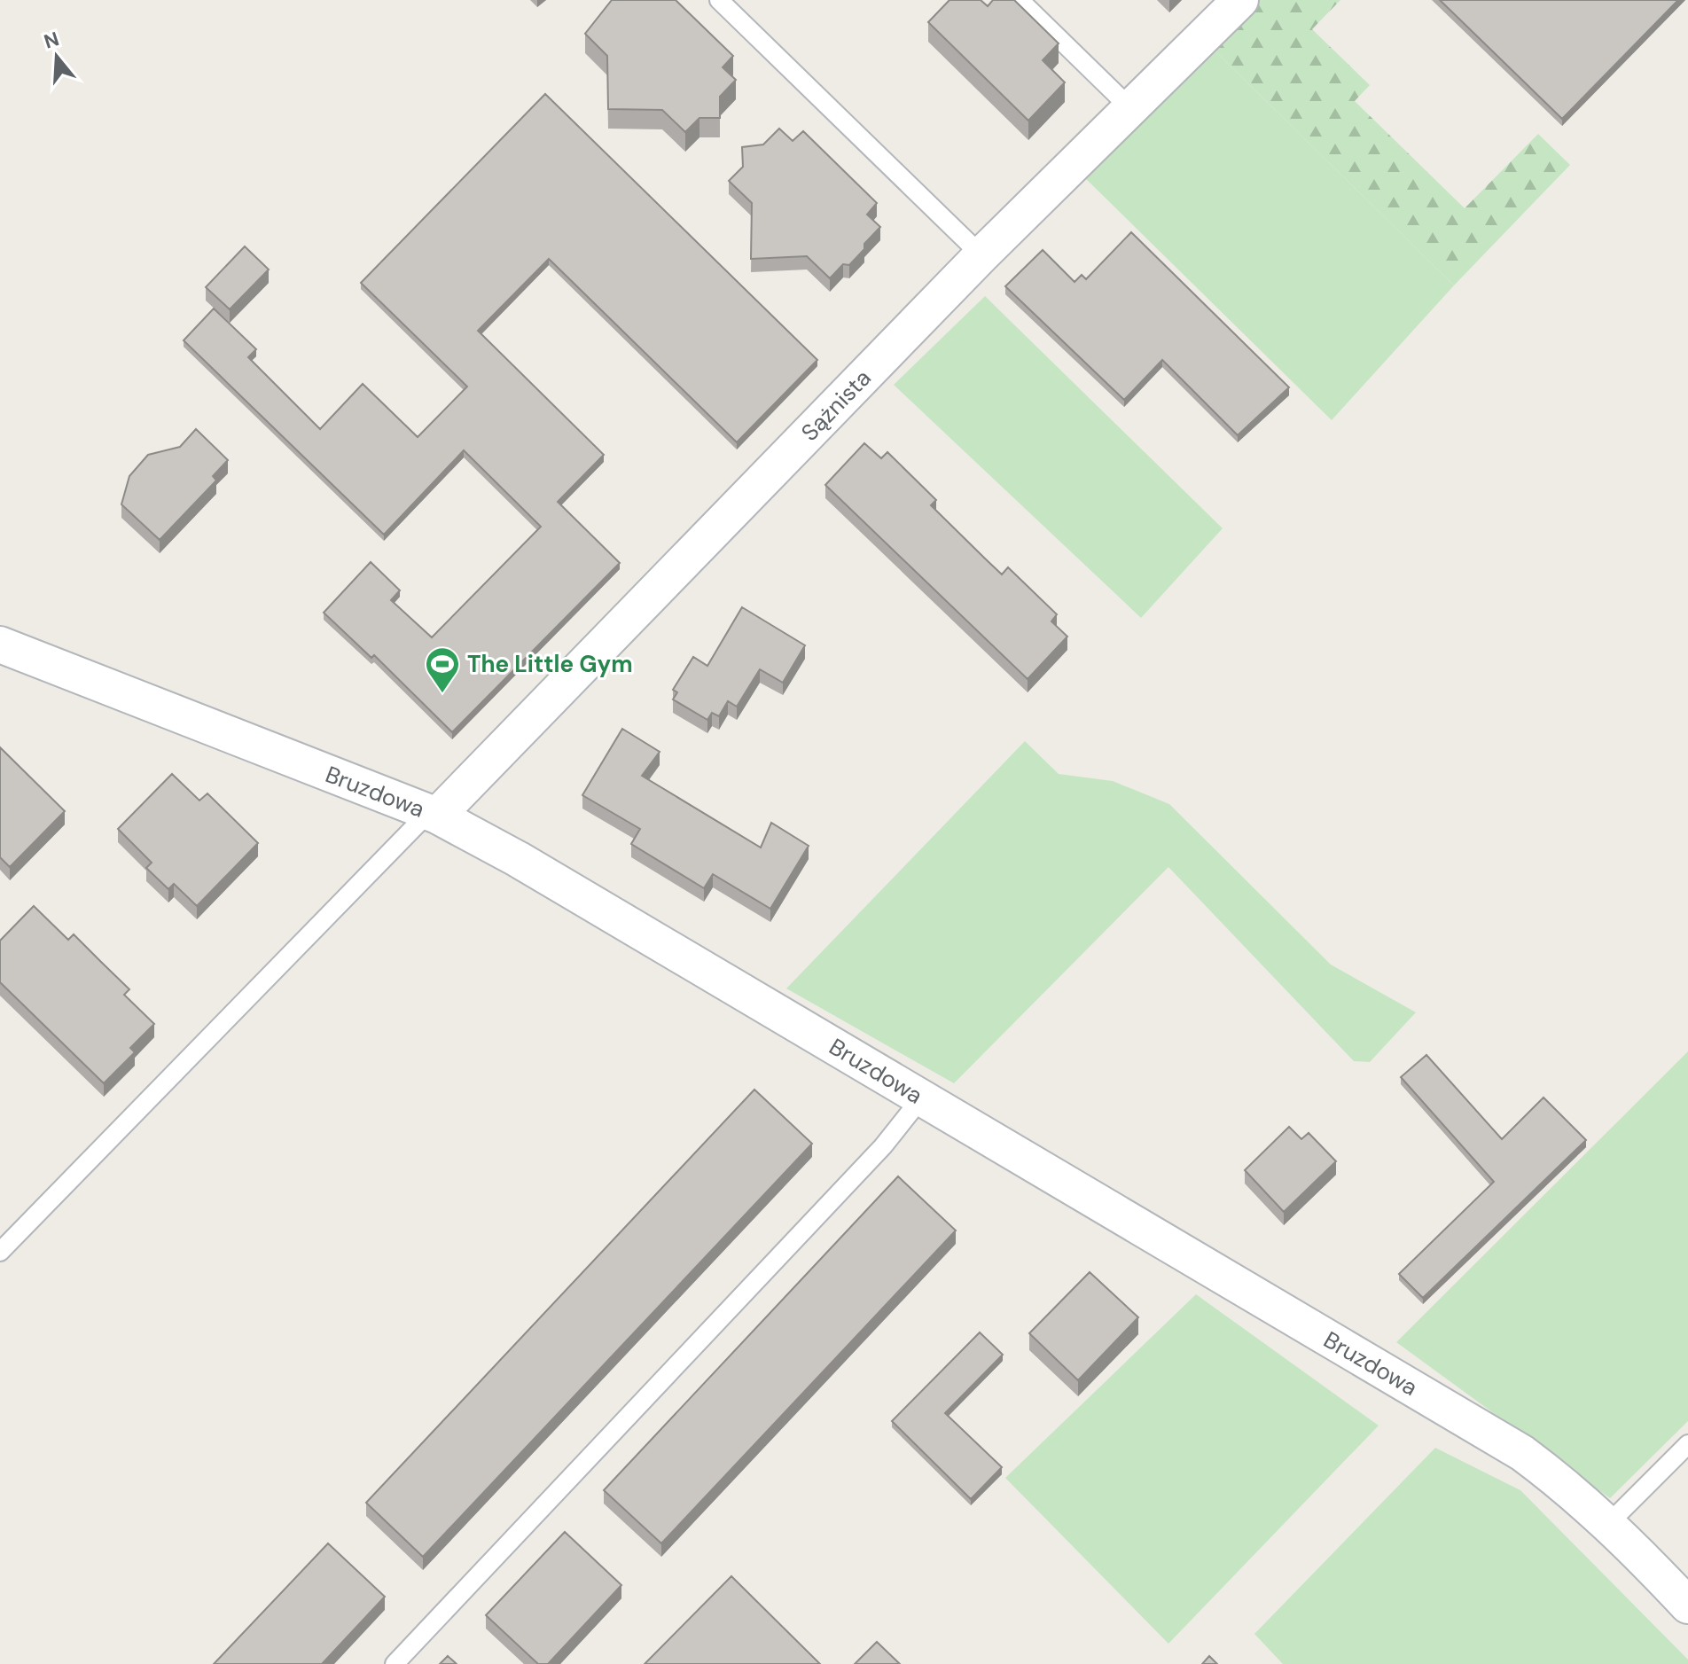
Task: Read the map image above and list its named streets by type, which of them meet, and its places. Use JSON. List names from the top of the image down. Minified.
{"streets":{"street":["Sążnista","Bruzdowa"]},"crossings":[["Sążnista","Bruzdowa"]],"places":{"sports":["The Little Gym"]},"north":"top"}
